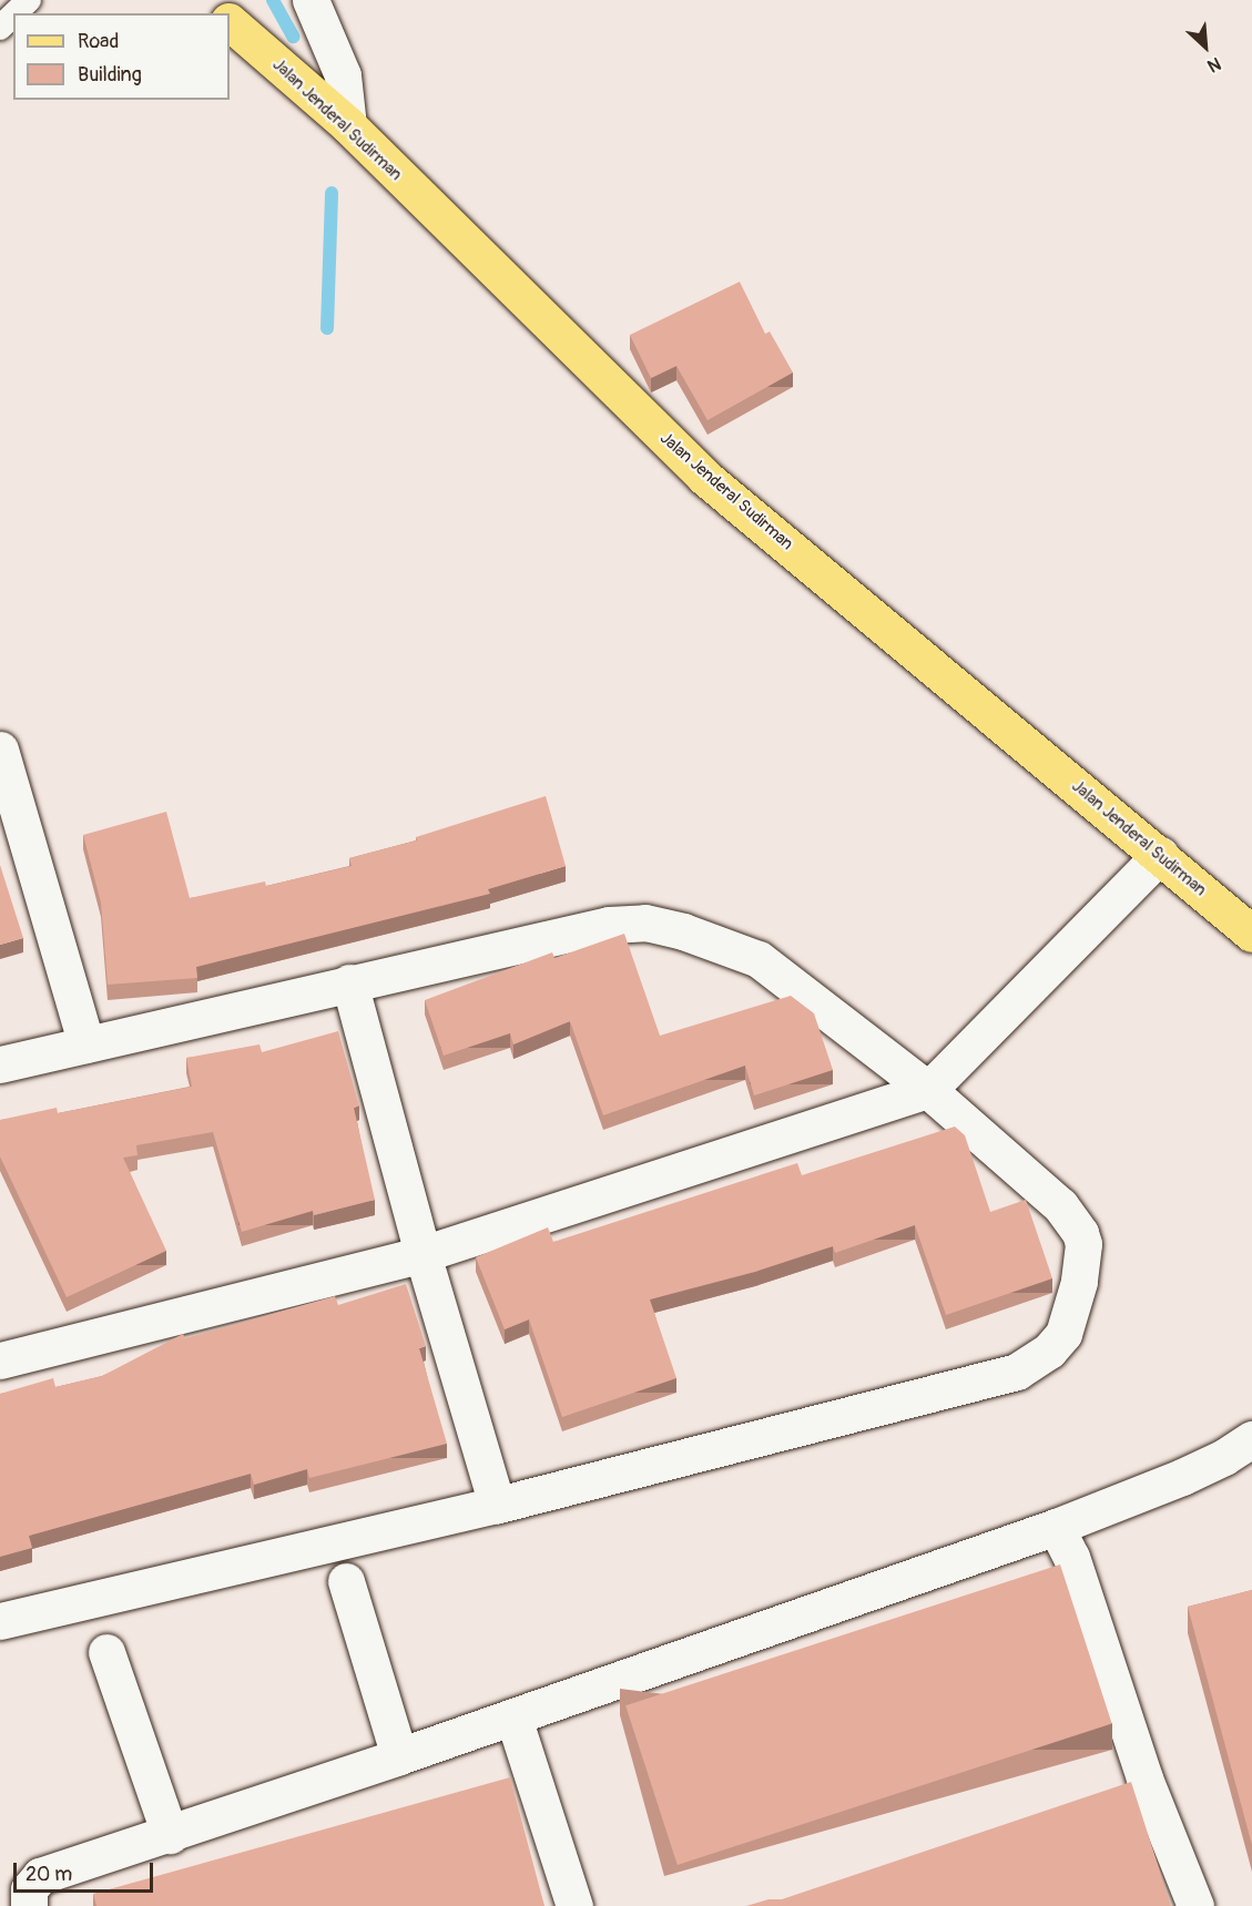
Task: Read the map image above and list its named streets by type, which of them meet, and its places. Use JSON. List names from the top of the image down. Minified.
{"streets":{"main road":["Jalan Jenderal Sudirman"]},"legend":["Road","Building"],"scale_bar":"20 m","north":"bottom right"}
